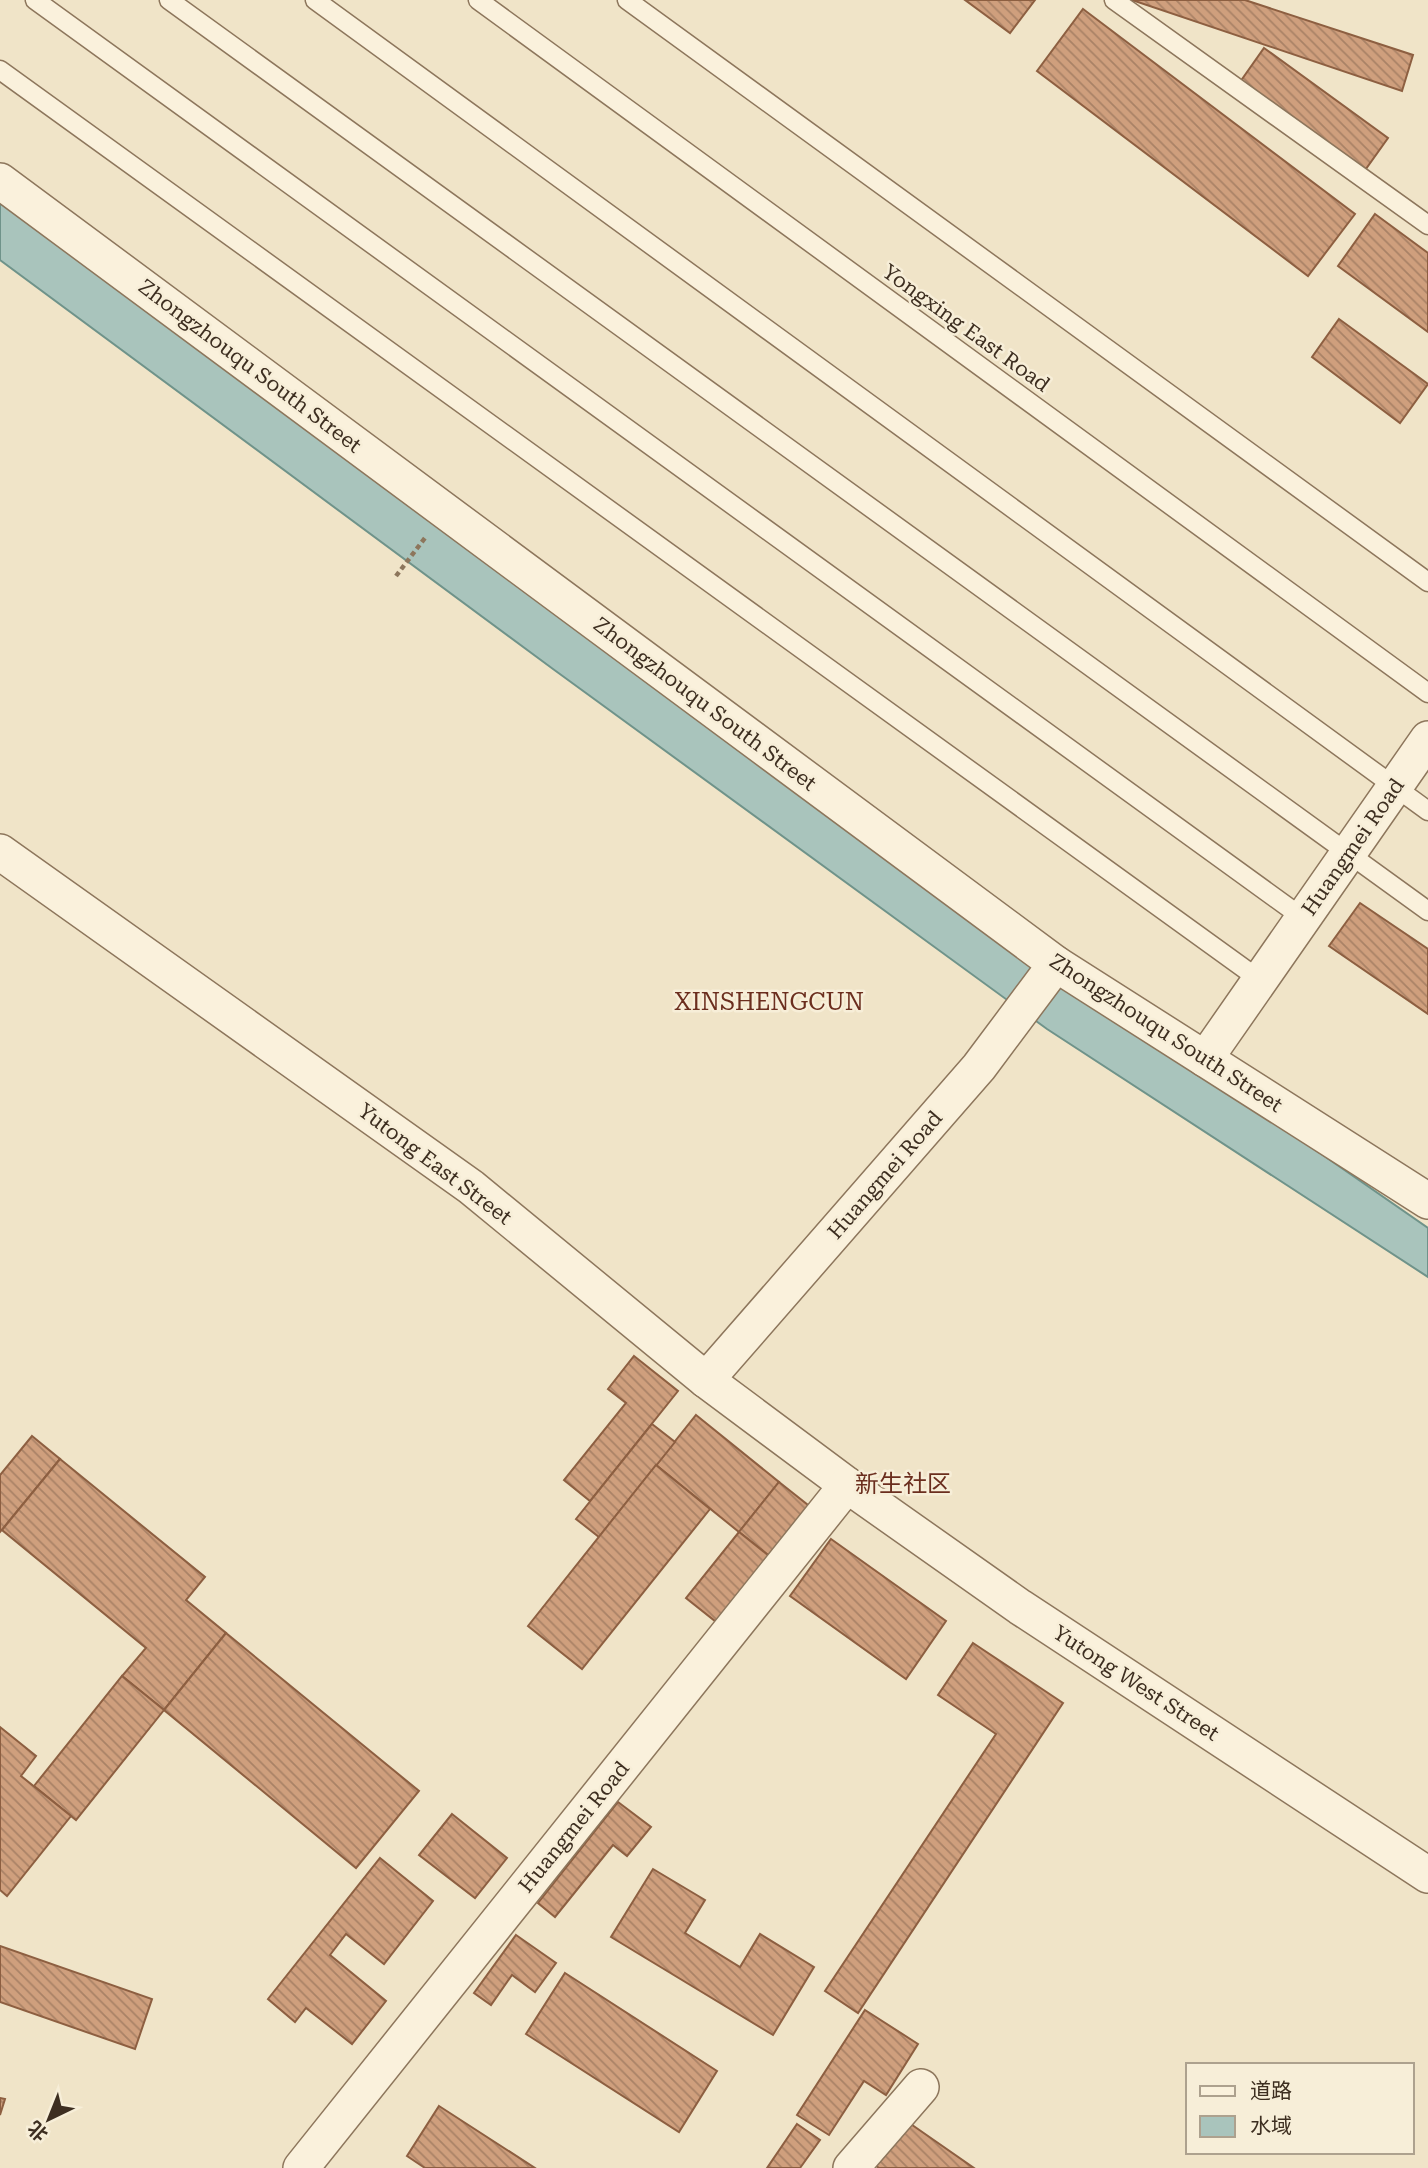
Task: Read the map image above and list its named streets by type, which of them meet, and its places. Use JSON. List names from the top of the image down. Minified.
{"streets":{"street":["Zhongzhouqu South Street","Huangmei Road","Yutong East Street","Yutong West Street"],"lane":["Yongxing East Road"]},"crossings":[["Zhongzhouqu South Street","Huangmei Road"],["Huangmei Road","Yutong East Street"],["Huangmei Road","Yutong West Street"],["Yutong East Street","Yutong West Street"]],"districts":["XINSHENGCUN","新生社区"],"legend":["道路","水域"],"north":"bottom left"}
